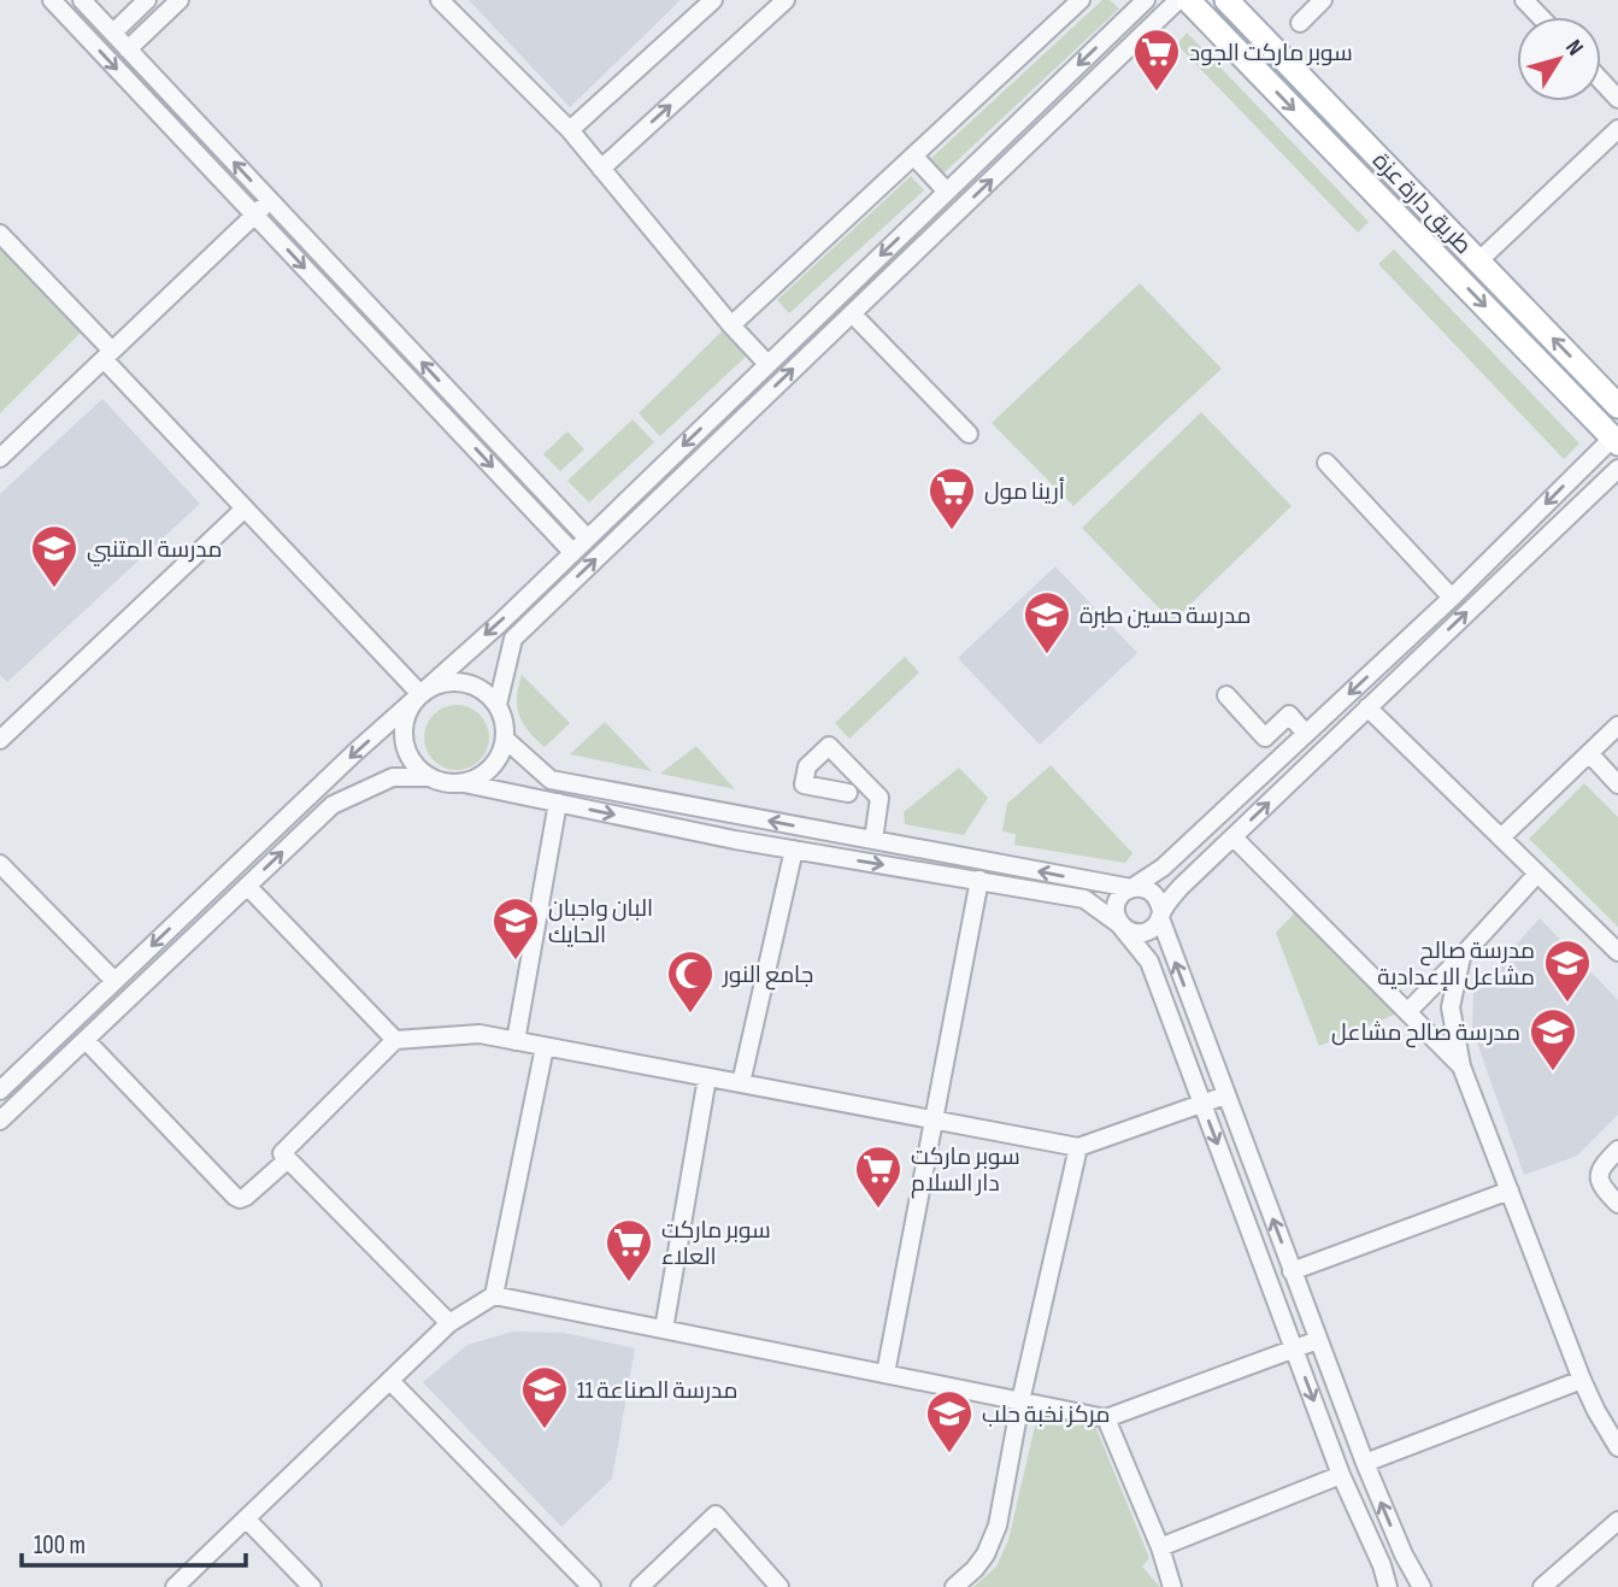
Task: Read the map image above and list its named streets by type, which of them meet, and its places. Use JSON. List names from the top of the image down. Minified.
{"streets":{"main road":["طريق دارة عزة"]},"places":{"supermarket":["سوبر ماركت الجود","أرينا مول","سوبر ماركت دار السلام","سوبر ماركت العلاء"],"school or university":["مدرسة المتنبي","مدرسة حسين طبرة","البان واجبان الحايك","مدرسة صالح مشاعل الإعدادية","مدرسة صالح مشاعل","مدرسة الصناعة 11","مركز نخبة حلب"],"mosque":["جامع النور"]},"scale_bar":"100 m","north":"top right"}
